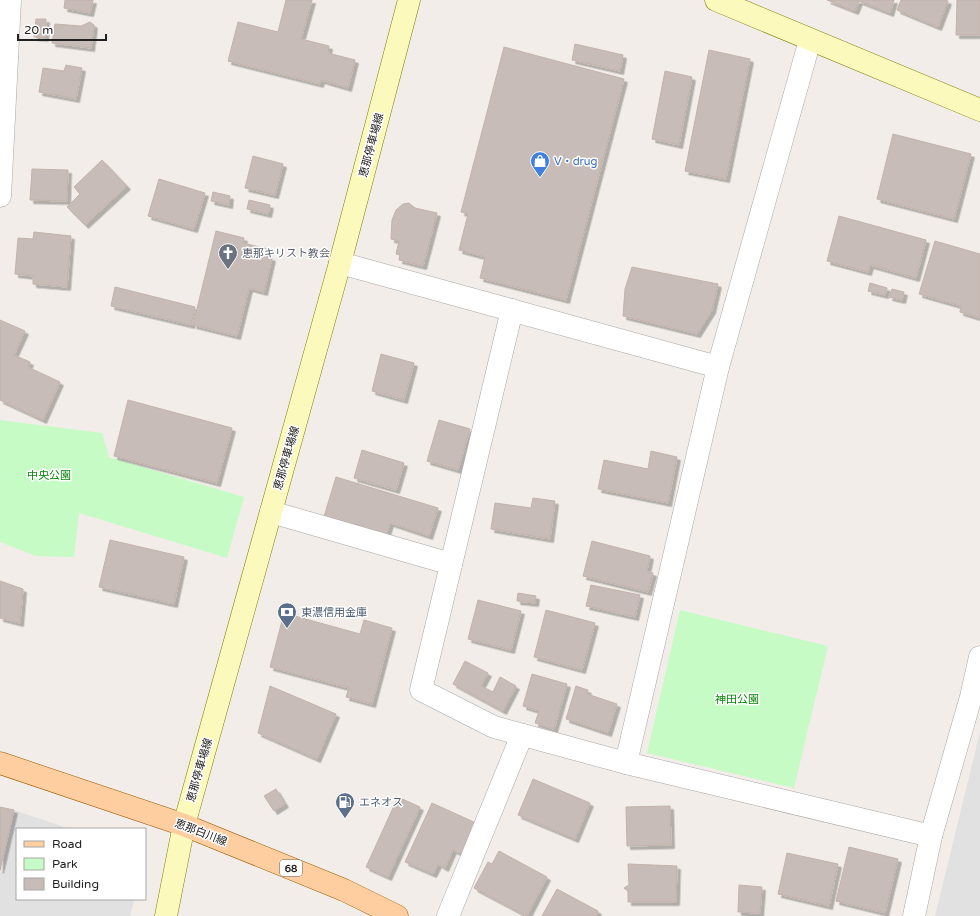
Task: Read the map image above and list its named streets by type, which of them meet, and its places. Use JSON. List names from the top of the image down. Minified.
{"streets":{"main road":["恵那停車場線","恵那白川線","68"]},"crossings":[["恵那停車場線","恵那白川線"]],"parks":["中央公園","神田公園"],"places":{"shop":["V・drug"],"church":["恵那キリスト教会"],"bank":["東濃信用金庫"],"fuel station":["エネオス"]},"legend":["Road","Park","Building"],"scale_bar":"20 m"}
